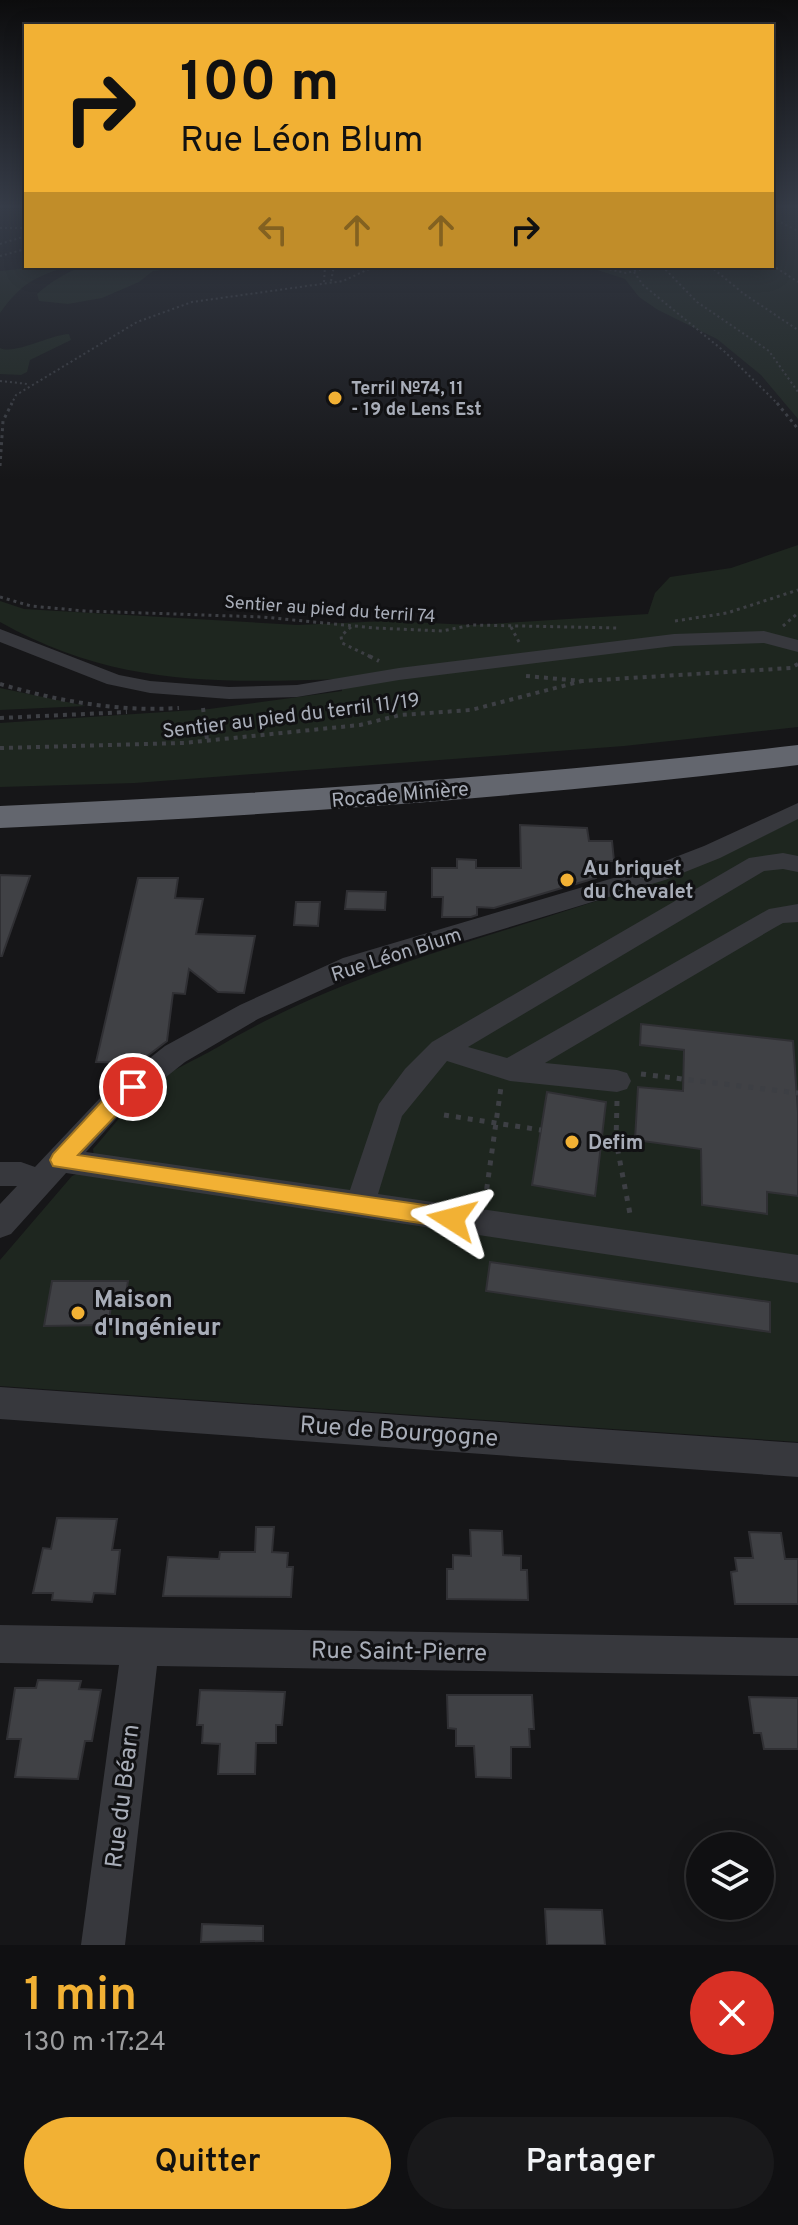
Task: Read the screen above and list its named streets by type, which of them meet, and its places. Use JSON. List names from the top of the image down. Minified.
{"streets":{"highway":["Rocade Minière"],"street":["Rue Léon Blum","Rue de Bourgogne","Rue Saint-Pierre","Rue du Béarn"],"path":["Sentier au pied du terril 74","Sentier au pied du terril 11/19"]},"crossings":[["Rue Saint-Pierre","Rue du Béarn"]],"places":["Terril №74, 11 - 19 de Lens Est","Au briquet du Chevalet","Defim","Maison d'Ingénieur"],"page":{"turn":["100 m","Rue Léon Blum"],"heading":["1 min","130 m · 17:24"],"buttons":["Quitter","Partager"]}}
